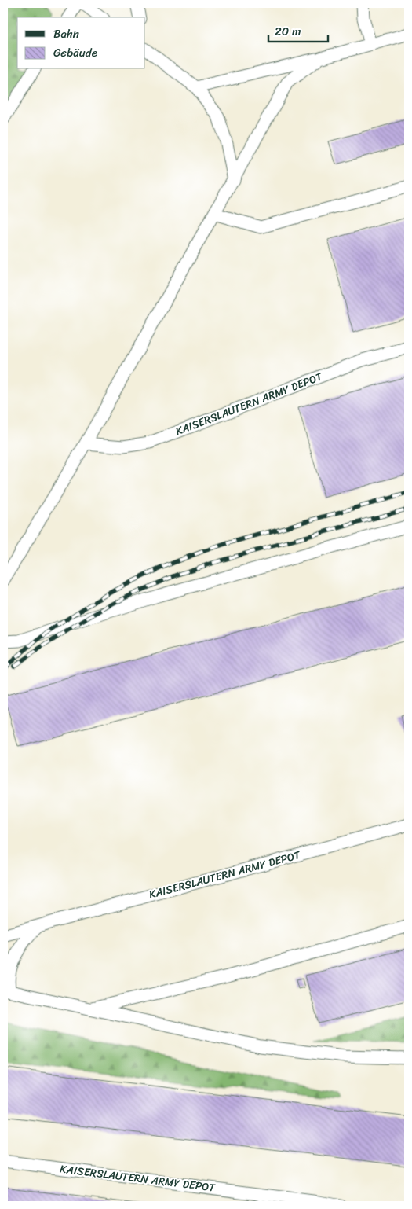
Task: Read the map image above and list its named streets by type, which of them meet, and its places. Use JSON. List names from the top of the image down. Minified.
{"streets":{"lane":["KAISERSLAUTERN ARMY DEPOT"]},"legend":["Bahn","Gebäude"],"scale_bar":"20 m"}
